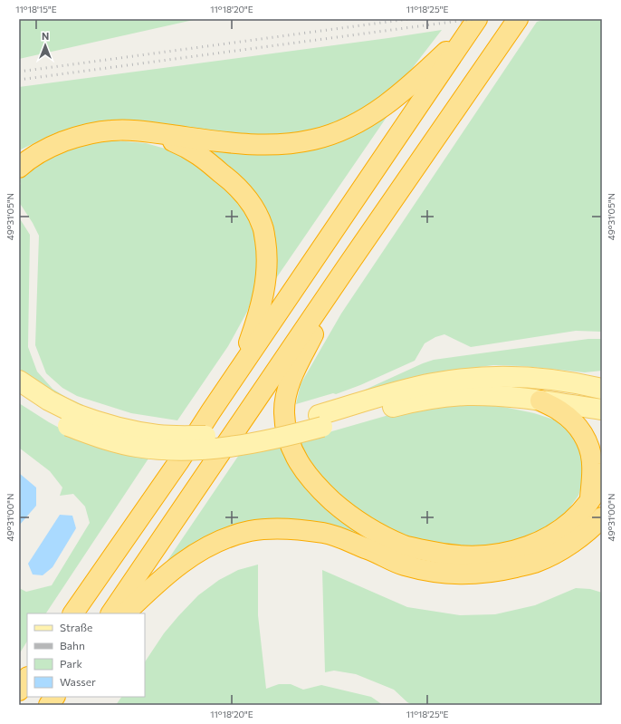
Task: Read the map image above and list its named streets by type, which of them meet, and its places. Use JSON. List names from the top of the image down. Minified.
{"legend":["Straße","Bahn","Park","Wasser"],"north":"top","coordinates":["11°18'15\"E","11°18'20\"E","11°18'25\"E","49°31'05\"N","49°31'00\"N"]}
